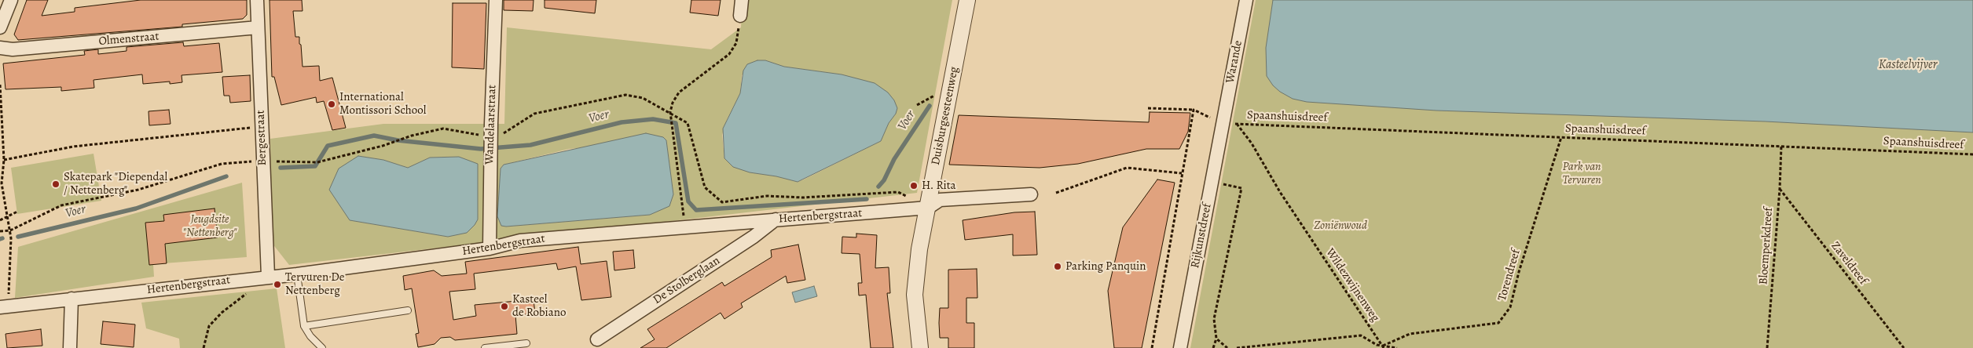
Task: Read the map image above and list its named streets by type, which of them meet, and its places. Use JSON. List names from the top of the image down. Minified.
{"streets":{"street":["Olmenstraat","Warande","Duisburgsesteenweg","Wandelaarstraat","Bergestraat","Hertenbergstraat","Rijkunstdreef","De Stolberglaan"],"path":["Spaanshuisdreef","Bloemperkdreef","Zaveldreef","Torendreef","Wildezwijnenweg"]},"crossings":[["Olmenstraat","Bergestraat"],["Warande","Rijkunstdreef"],["Duisburgsesteenweg","Hertenbergstraat"],["Spaanshuisdreef","Bloemperkdreef"],["Spaanshuisdreef","Torendreef"],["Spaanshuisdreef","Wildezwijnenweg"],["Wandelaarstraat","Hertenbergstraat"],["Bergestraat","Hertenbergstraat"],["Hertenbergstraat","De Stolberglaan"],["Bloemperkdreef","Zaveldreef"],["Torendreef","Wildezwijnenweg"]],"water":["Kasteelvijver","Voer"],"parks":["Park van Tervuren","Jeugdsite \"Nettenberg\"","Zoniënwoud"],"places":["International Montissori School","Skatepark \"Diependal / Nettenberg\"","H. Rita","Parking Panquin","Tervuren De Nettenberg","Kasteel de Robiano"]}
